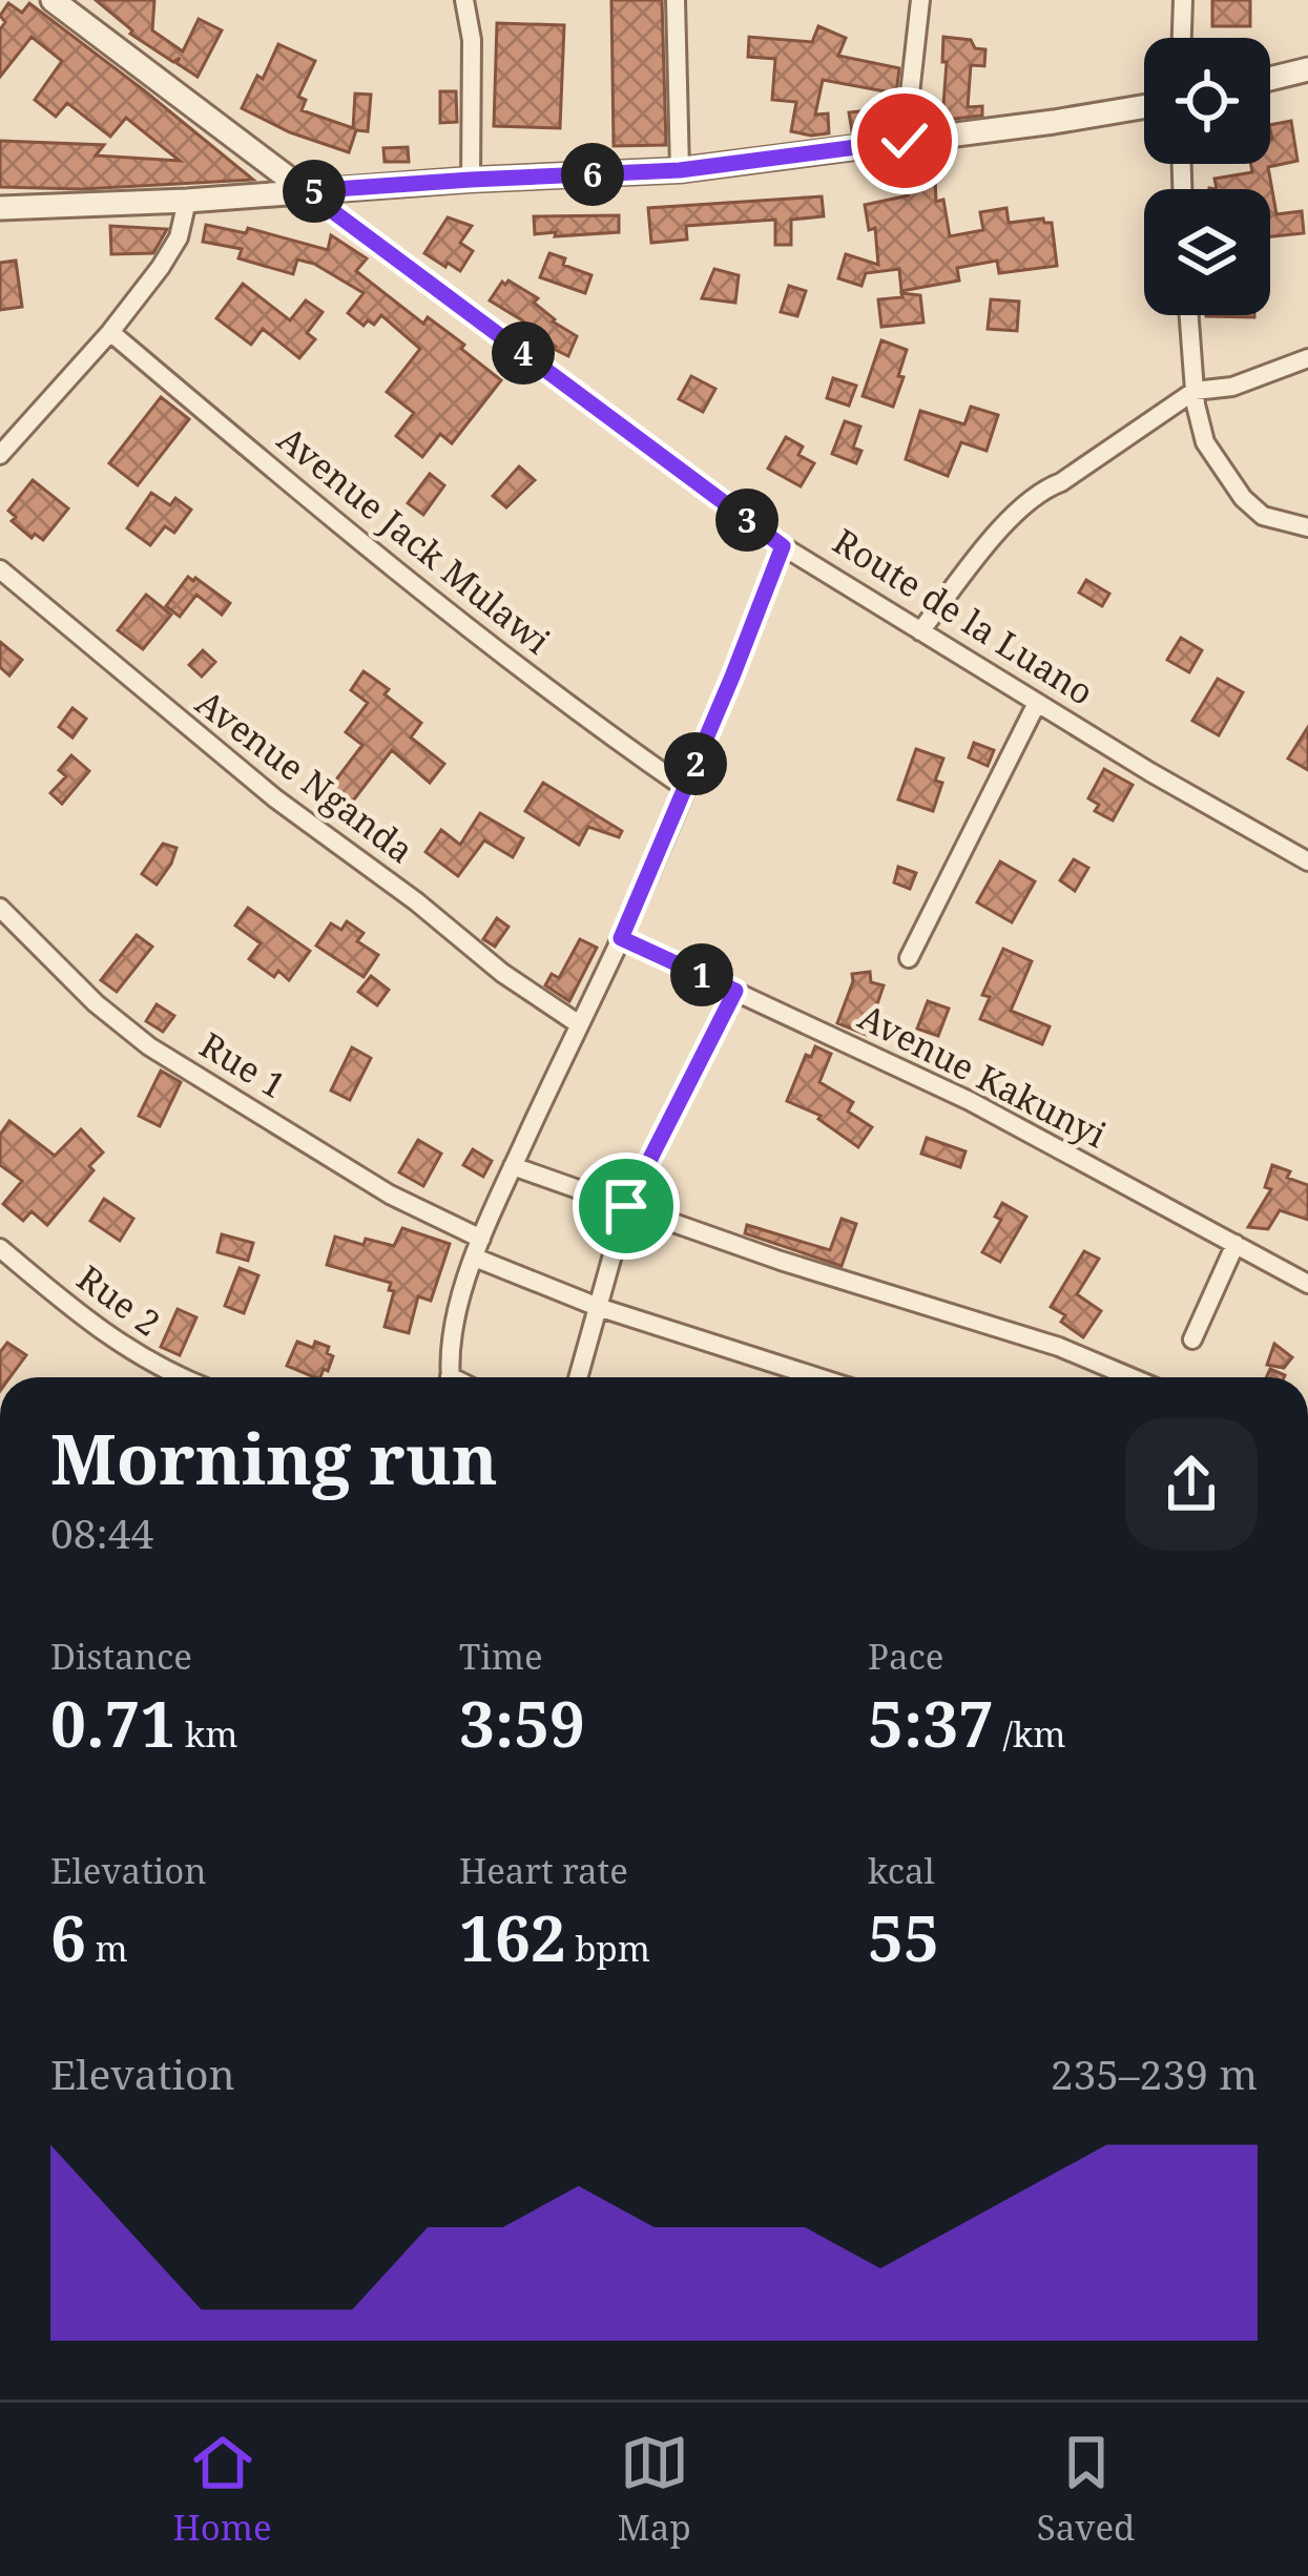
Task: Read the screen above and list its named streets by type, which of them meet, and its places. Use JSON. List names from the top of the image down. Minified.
{"streets":{"street":["Avenue Jack Mulawi","Route de la Luano","Avenue Nganda","Rue 1","Avenue Kakunyi","Rue 2"]},"page":{"pins":["6","5","4","3","2","1"],"heading":["Morning run","08:44"],"stats":[["Distance","0.71 km"],["Time","3:59"],["Pace","5:37 /km"],["Elevation","6 m"],["Heart rate","162 bpm"],["kcal","55"]],"chart":["Elevation","235–239 m"],"tabs":["Home","Map","Saved"]}}
